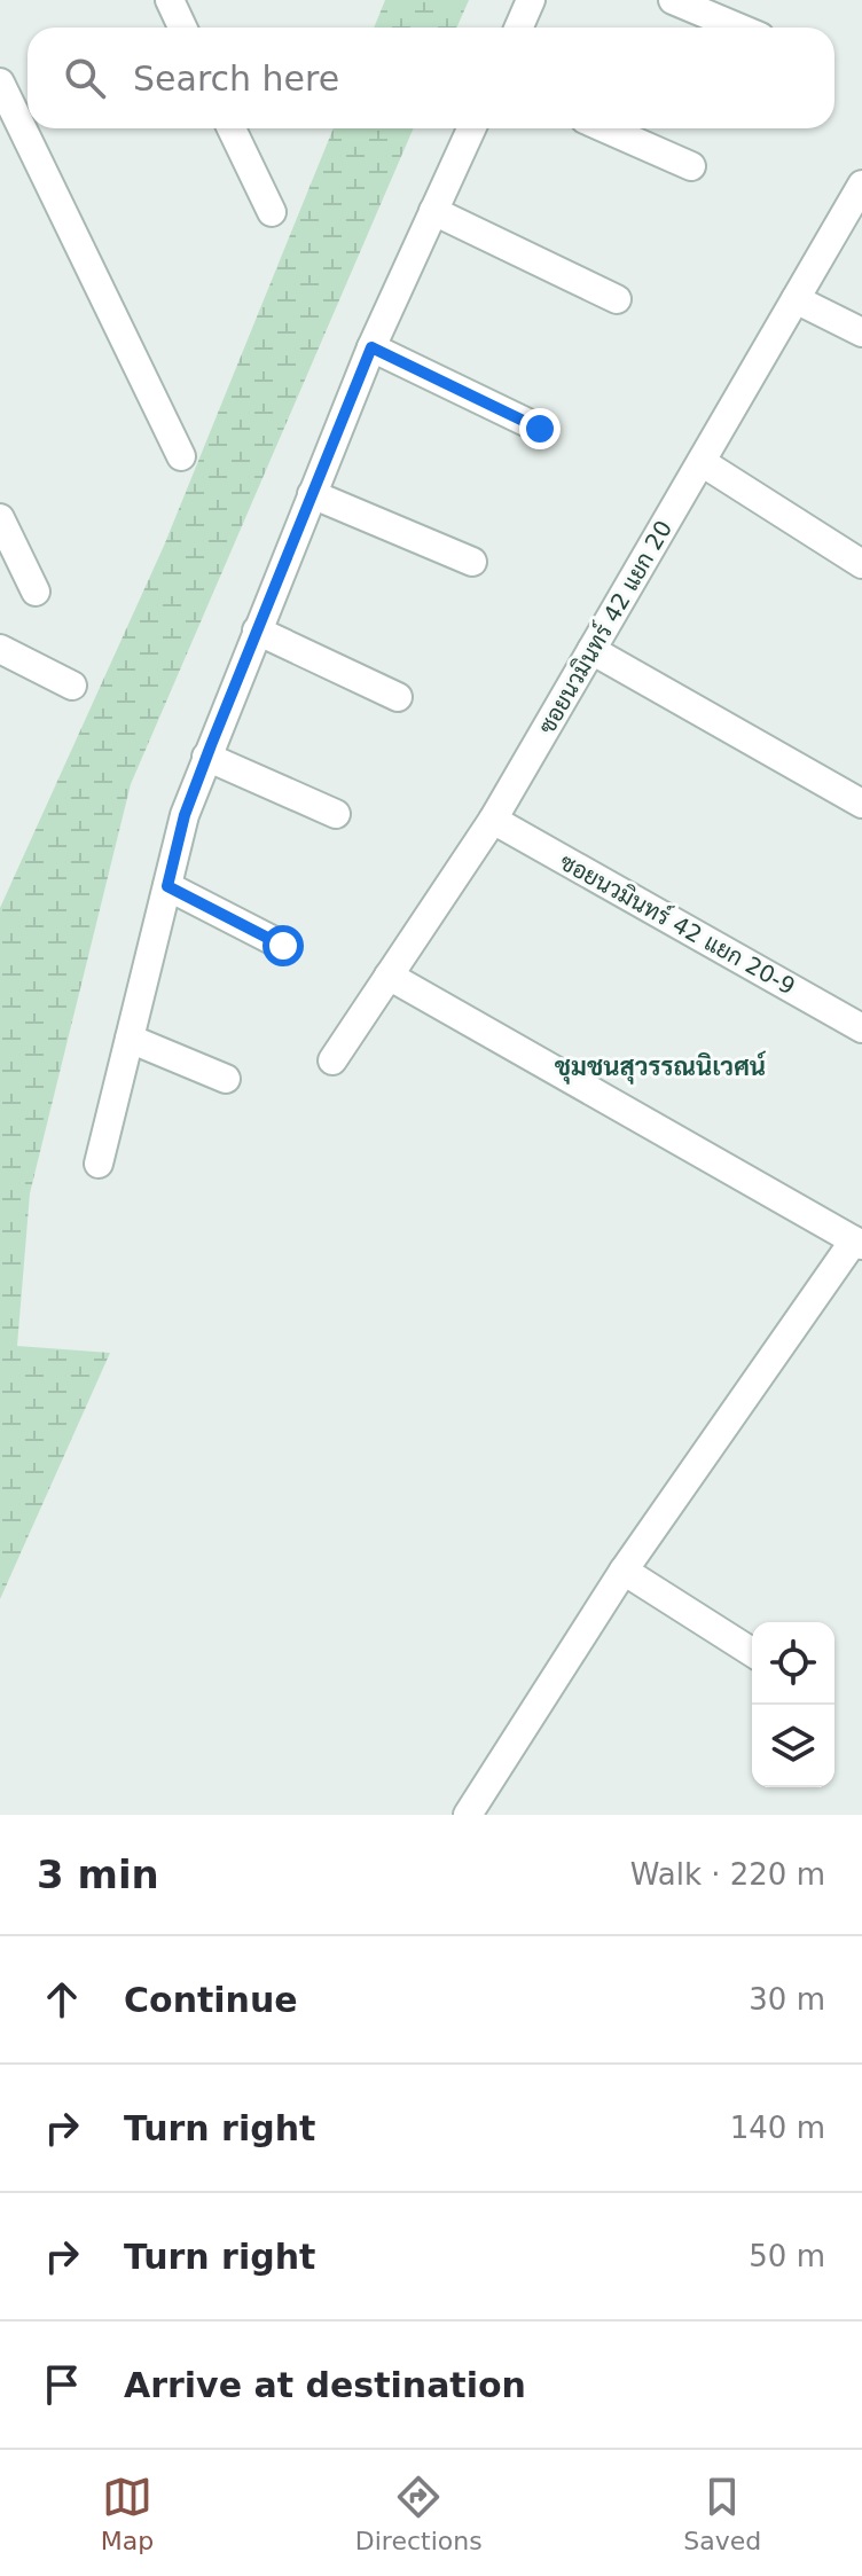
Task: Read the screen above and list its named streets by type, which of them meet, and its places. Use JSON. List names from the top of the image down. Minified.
{"streets":{"street":["ซอยนวมินทร์ 42 แยก 20","ซอยนวมินทร์ 42 แยก 20-9"]},"crossings":[["ซอยนวมินทร์ 42 แยก 20","ซอยนวมินทร์ 42 แยก 20-9"]],"districts":["ชุมชนสุวรรณนิเวศน์"],"page":{"search":"Search here","heading":["3 min","Walk · 220 m"],"list":[["Continue","30 m"],["Turn right","140 m"],["Turn right","50 m"],"Arrive at destination"],"nav":["Map","Directions","Saved"]}}
